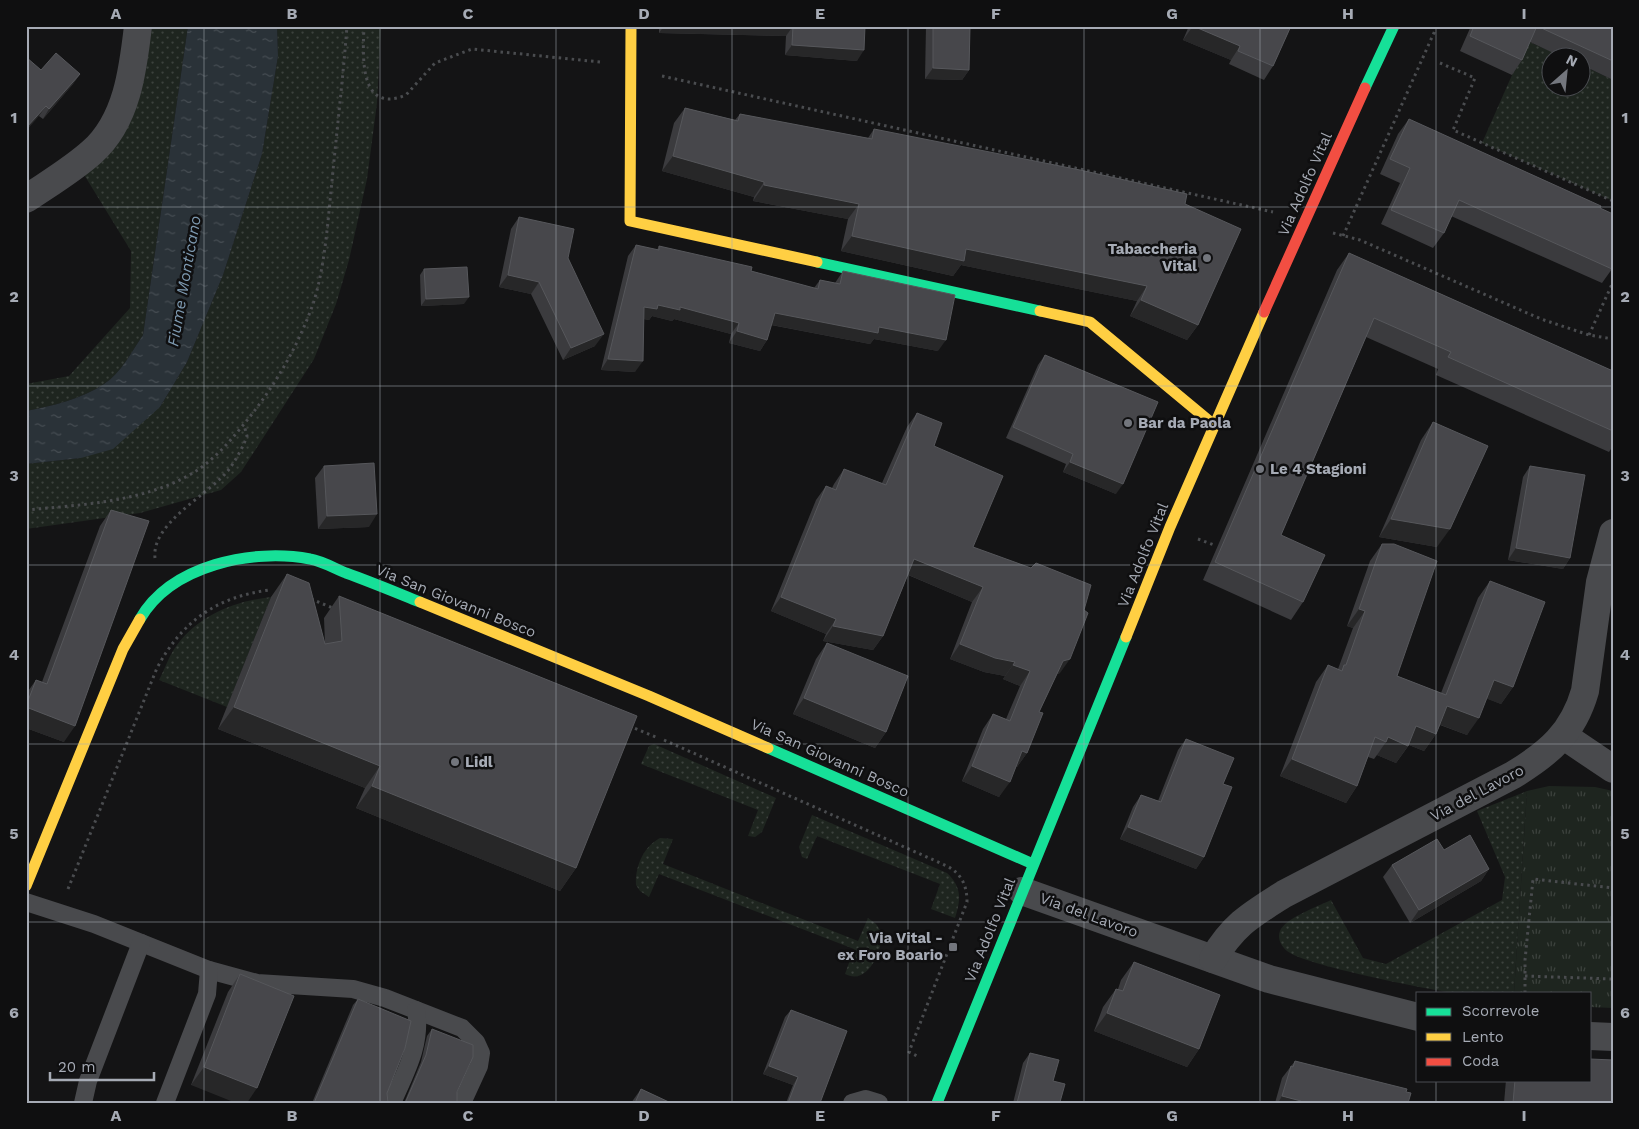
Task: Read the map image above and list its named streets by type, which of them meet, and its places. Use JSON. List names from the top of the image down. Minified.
{"streets":{"street":["Via Adolfo Vital","Via San Giovanni Bosco","Via del Lavoro"]},"crossings":[["Via Adolfo Vital","Via San Giovanni Bosco"],["Via Adolfo Vital","Via del Lavoro"]],"water":["Fiume Monticano"],"places":{"other":["Tabaccheria Vital","Bar da Paola","Le 4 Stagioni","Lidl"],"transit":["Via Vital - ex Foro Boario"]},"legend":["Scorrevole","Lento","Coda"],"scale_bar":"20 m","north":"top right","grid":{"columns":["A","B","C","D","E","F","G","H","I"],"rows":["1","2","3","4","5","6"]}}
